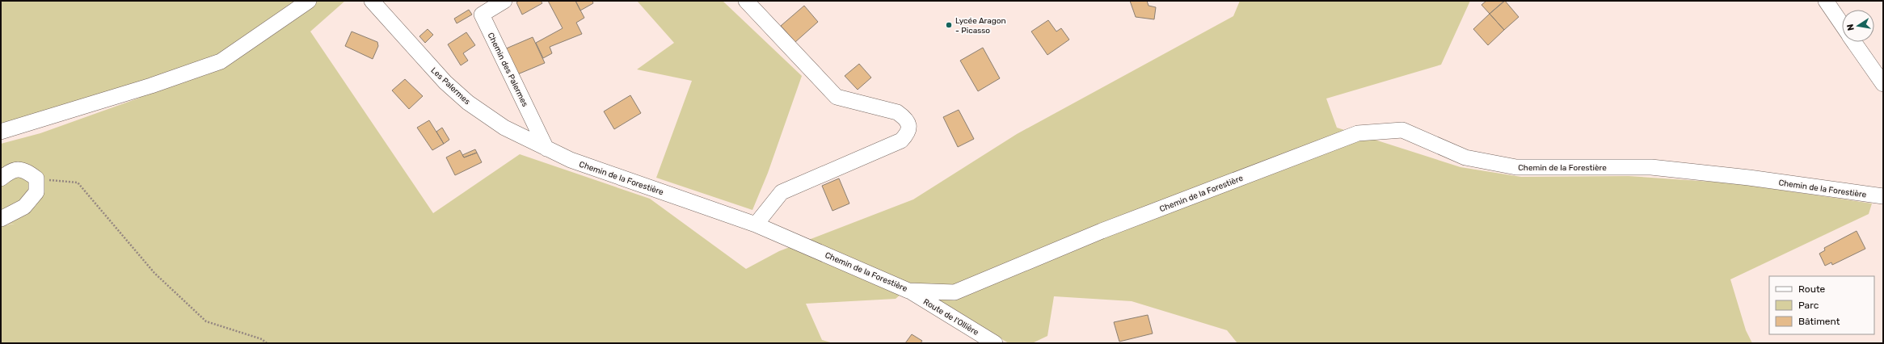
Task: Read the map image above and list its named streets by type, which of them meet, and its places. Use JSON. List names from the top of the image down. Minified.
{"streets":{"street":["Chemin des Palermes","Les Palermes","Chemin de la Forestière","Route de l'Ollière"]},"crossings":[["Chemin des Palermes","Les Palermes"],["Chemin des Palermes","Chemin de la Forestière"],["Les Palermes","Chemin de la Forestière"],["Chemin de la Forestière","Route de l'Ollière"]],"places":["Lycée Aragon - Picasso"],"legend":["Route","Parc","Bâtiment"],"north":"left"}
